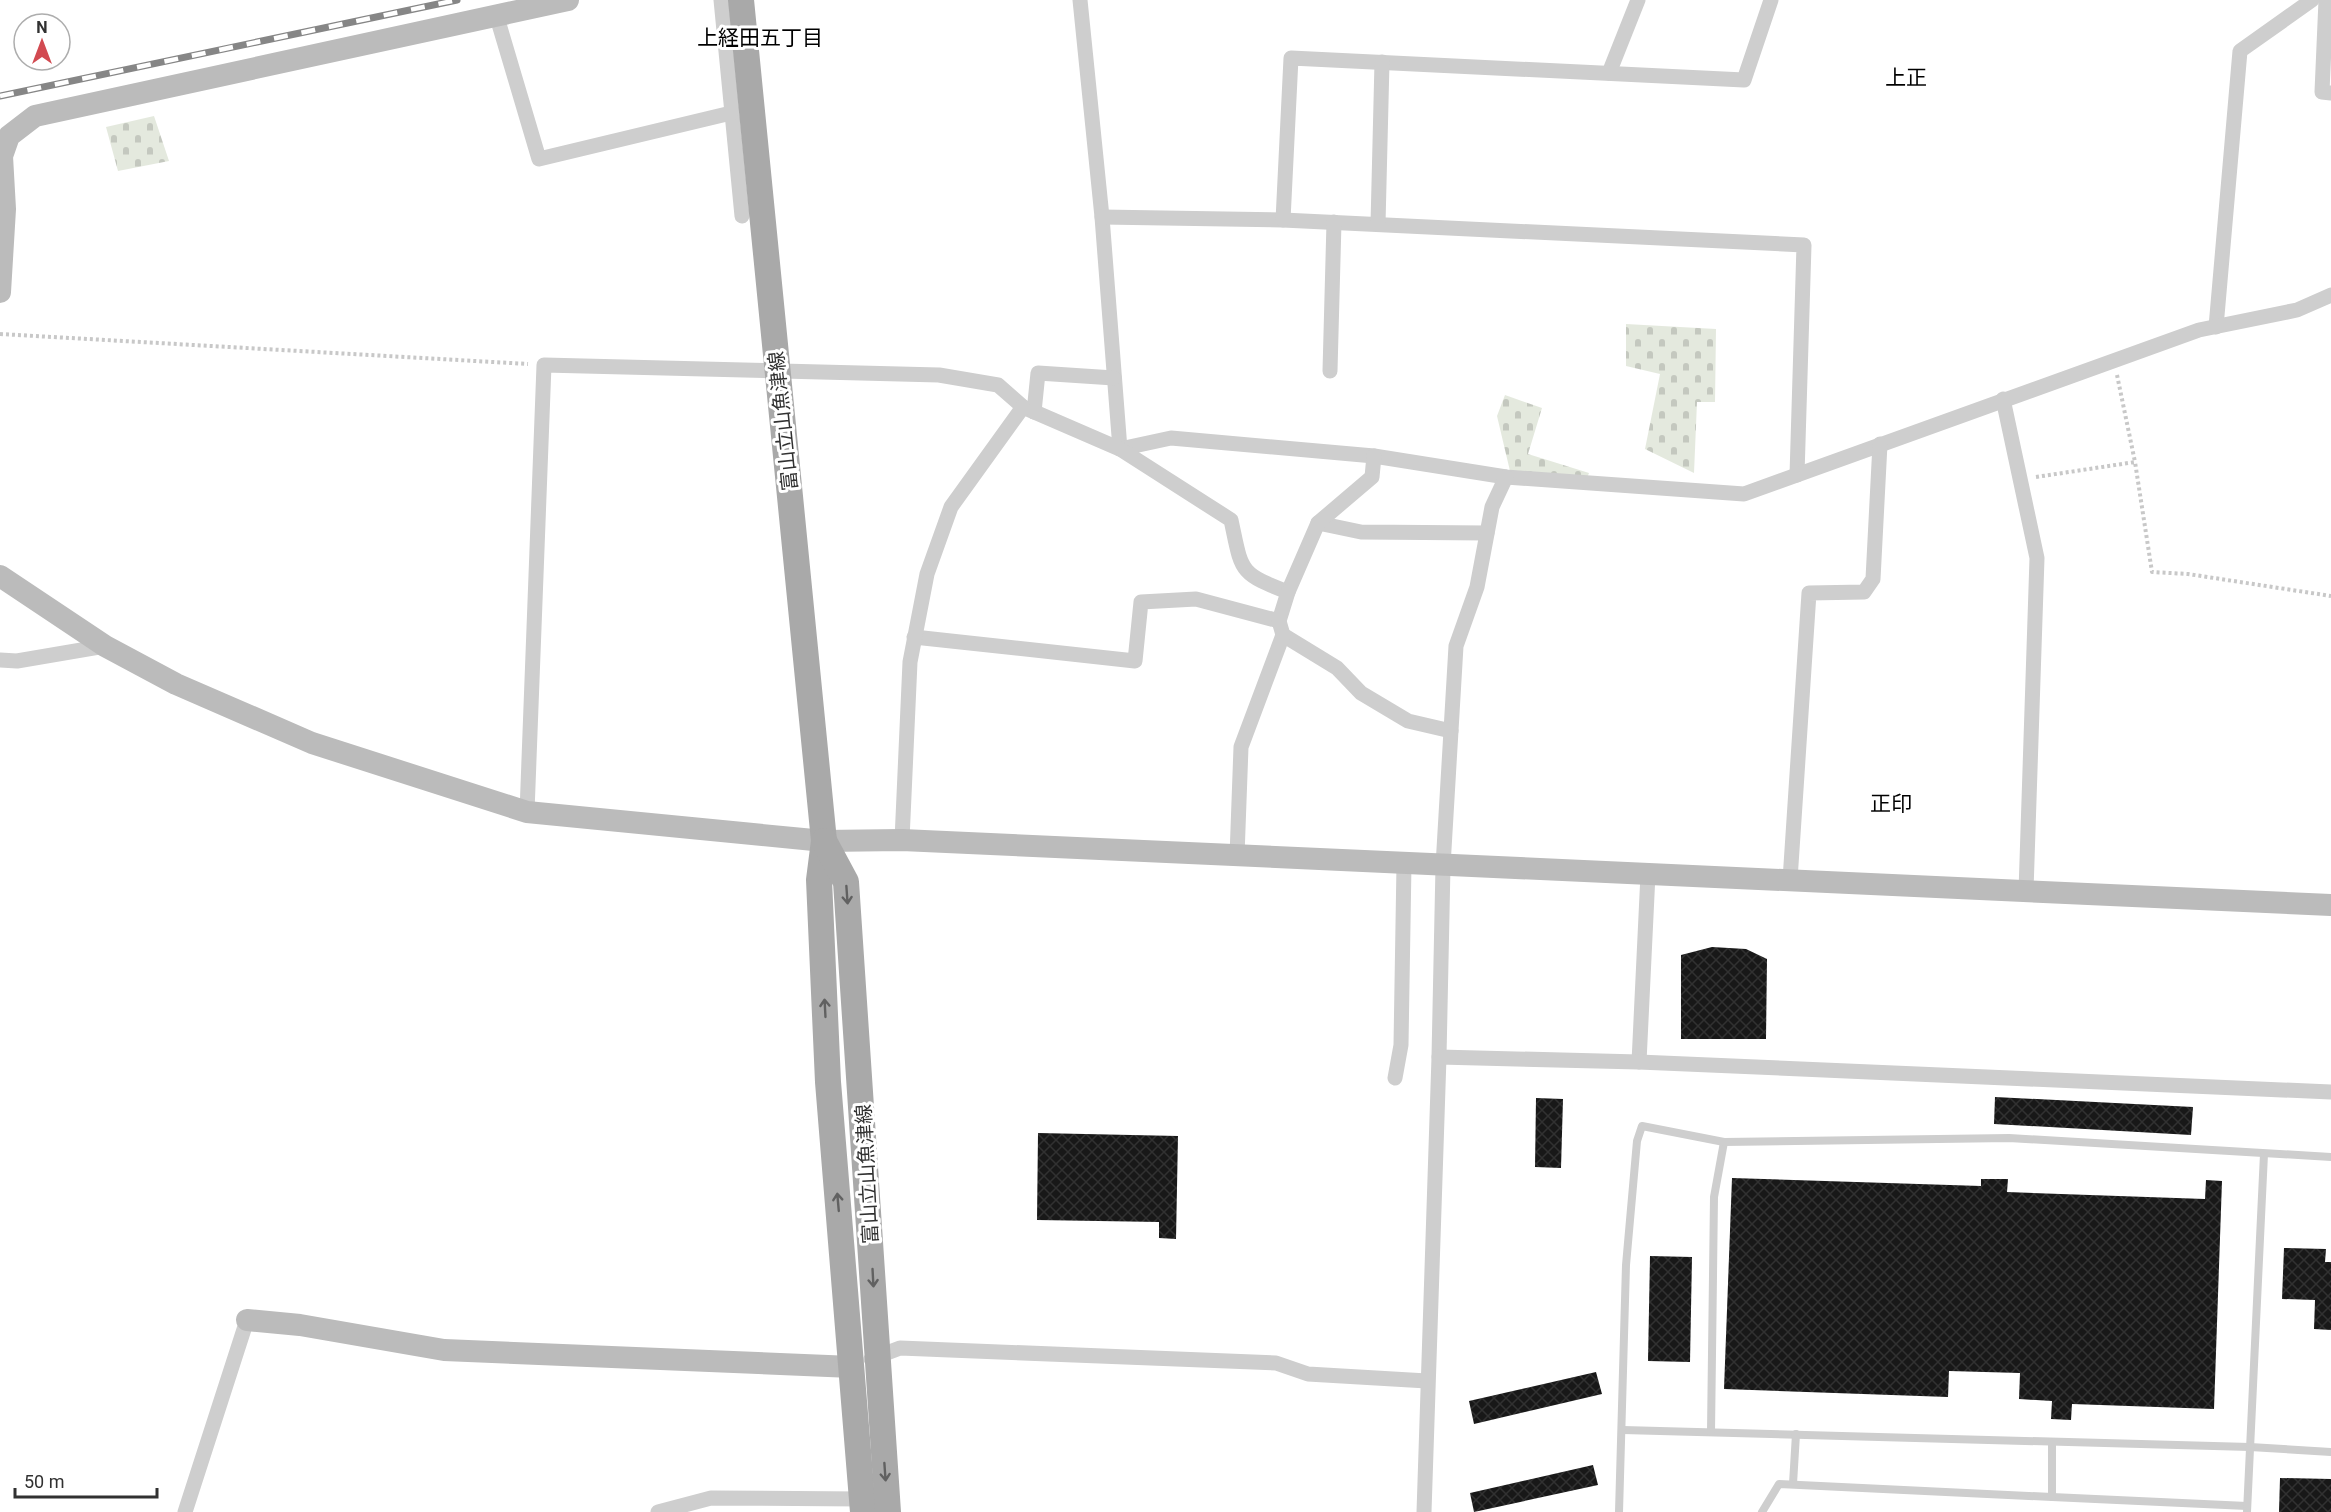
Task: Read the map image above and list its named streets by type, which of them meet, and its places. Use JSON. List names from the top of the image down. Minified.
{"streets":{"main road":["富山立山魚津線"]},"districts":["上経田五丁目","上正","正印"],"scale_bar":"50 m","north":"top"}
